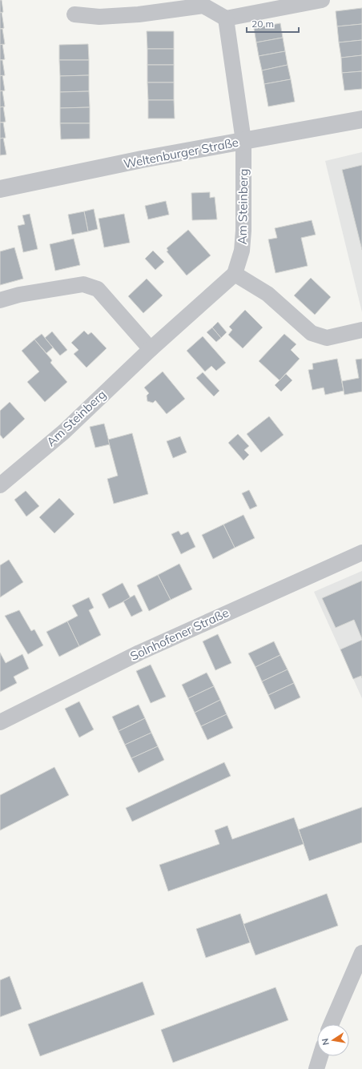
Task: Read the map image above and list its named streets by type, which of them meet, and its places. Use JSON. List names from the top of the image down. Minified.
{"streets":{"street":["Weltenburger Straße","Am Steinberg","Solnhofener Straße"]},"crossings":[["Weltenburger Straße","Am Steinberg"]],"scale_bar":"20 m","north":"left"}
